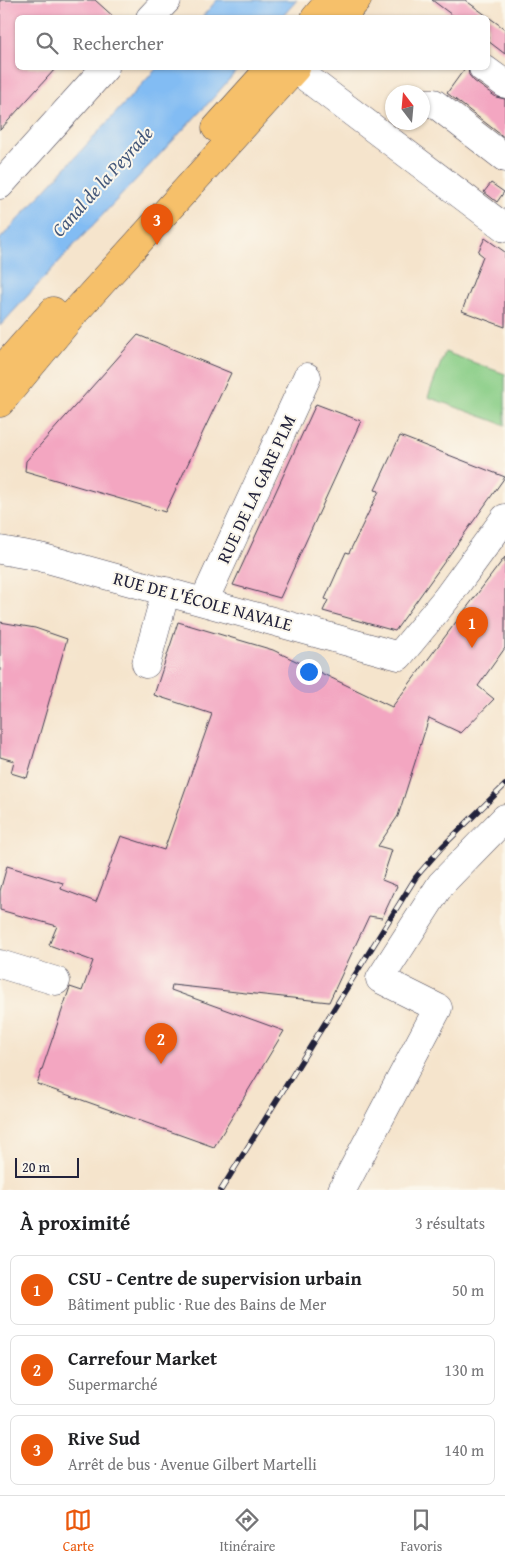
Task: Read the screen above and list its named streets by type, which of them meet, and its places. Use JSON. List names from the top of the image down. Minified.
{"streets":{"street":["RUE DE LA GARE PLM","RUE DE L'ÉCOLE NAVALE"]},"crossings":[["RUE DE LA GARE PLM","RUE DE L'ÉCOLE NAVALE"]],"water":["Canal de la Peyrade"],"scale_bar":"20 m","north":"top","page":{"search":"Rechercher","pins":["3","1","2"],"scale":"20 m","heading":["À proximité","3 résultats"],"list":[{"mark":"1","name":"CSU - Centre de supervision urbain","note":"Bâtiment public · Rue des Bains de Mer","value":"50 m"},{"mark":"2","name":"Carrefour Market","note":"Supermarché","value":"130 m"},{"mark":"3","name":"Rive Sud","note":"Arrêt de bus · Avenue Gilbert Martelli","value":"140 m"}],"nav":["Carte","Itinéraire","Favoris"]}}
